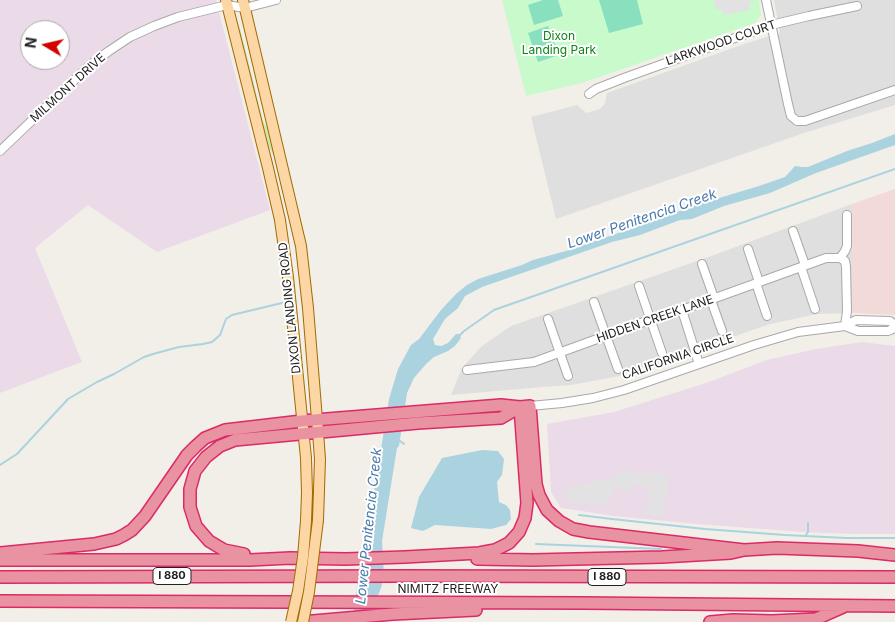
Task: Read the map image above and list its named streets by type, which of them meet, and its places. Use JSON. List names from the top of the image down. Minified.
{"streets":{"highway":["CALIFORNIA CIRCLE","I 880","NIMITZ FREEWAY"],"main road":["DIXON LANDING ROAD"],"street":["LARKWOOD COURT","MILMONT DRIVE","HIDDEN CREEK LANE"]},"crossings":[["MILMONT DRIVE","DIXON LANDING ROAD"],["DIXON LANDING ROAD","CALIFORNIA CIRCLE"]],"water":["Lower Penitencia Creek"],"parks":["Dixon Landing Park"],"north":"left"}
